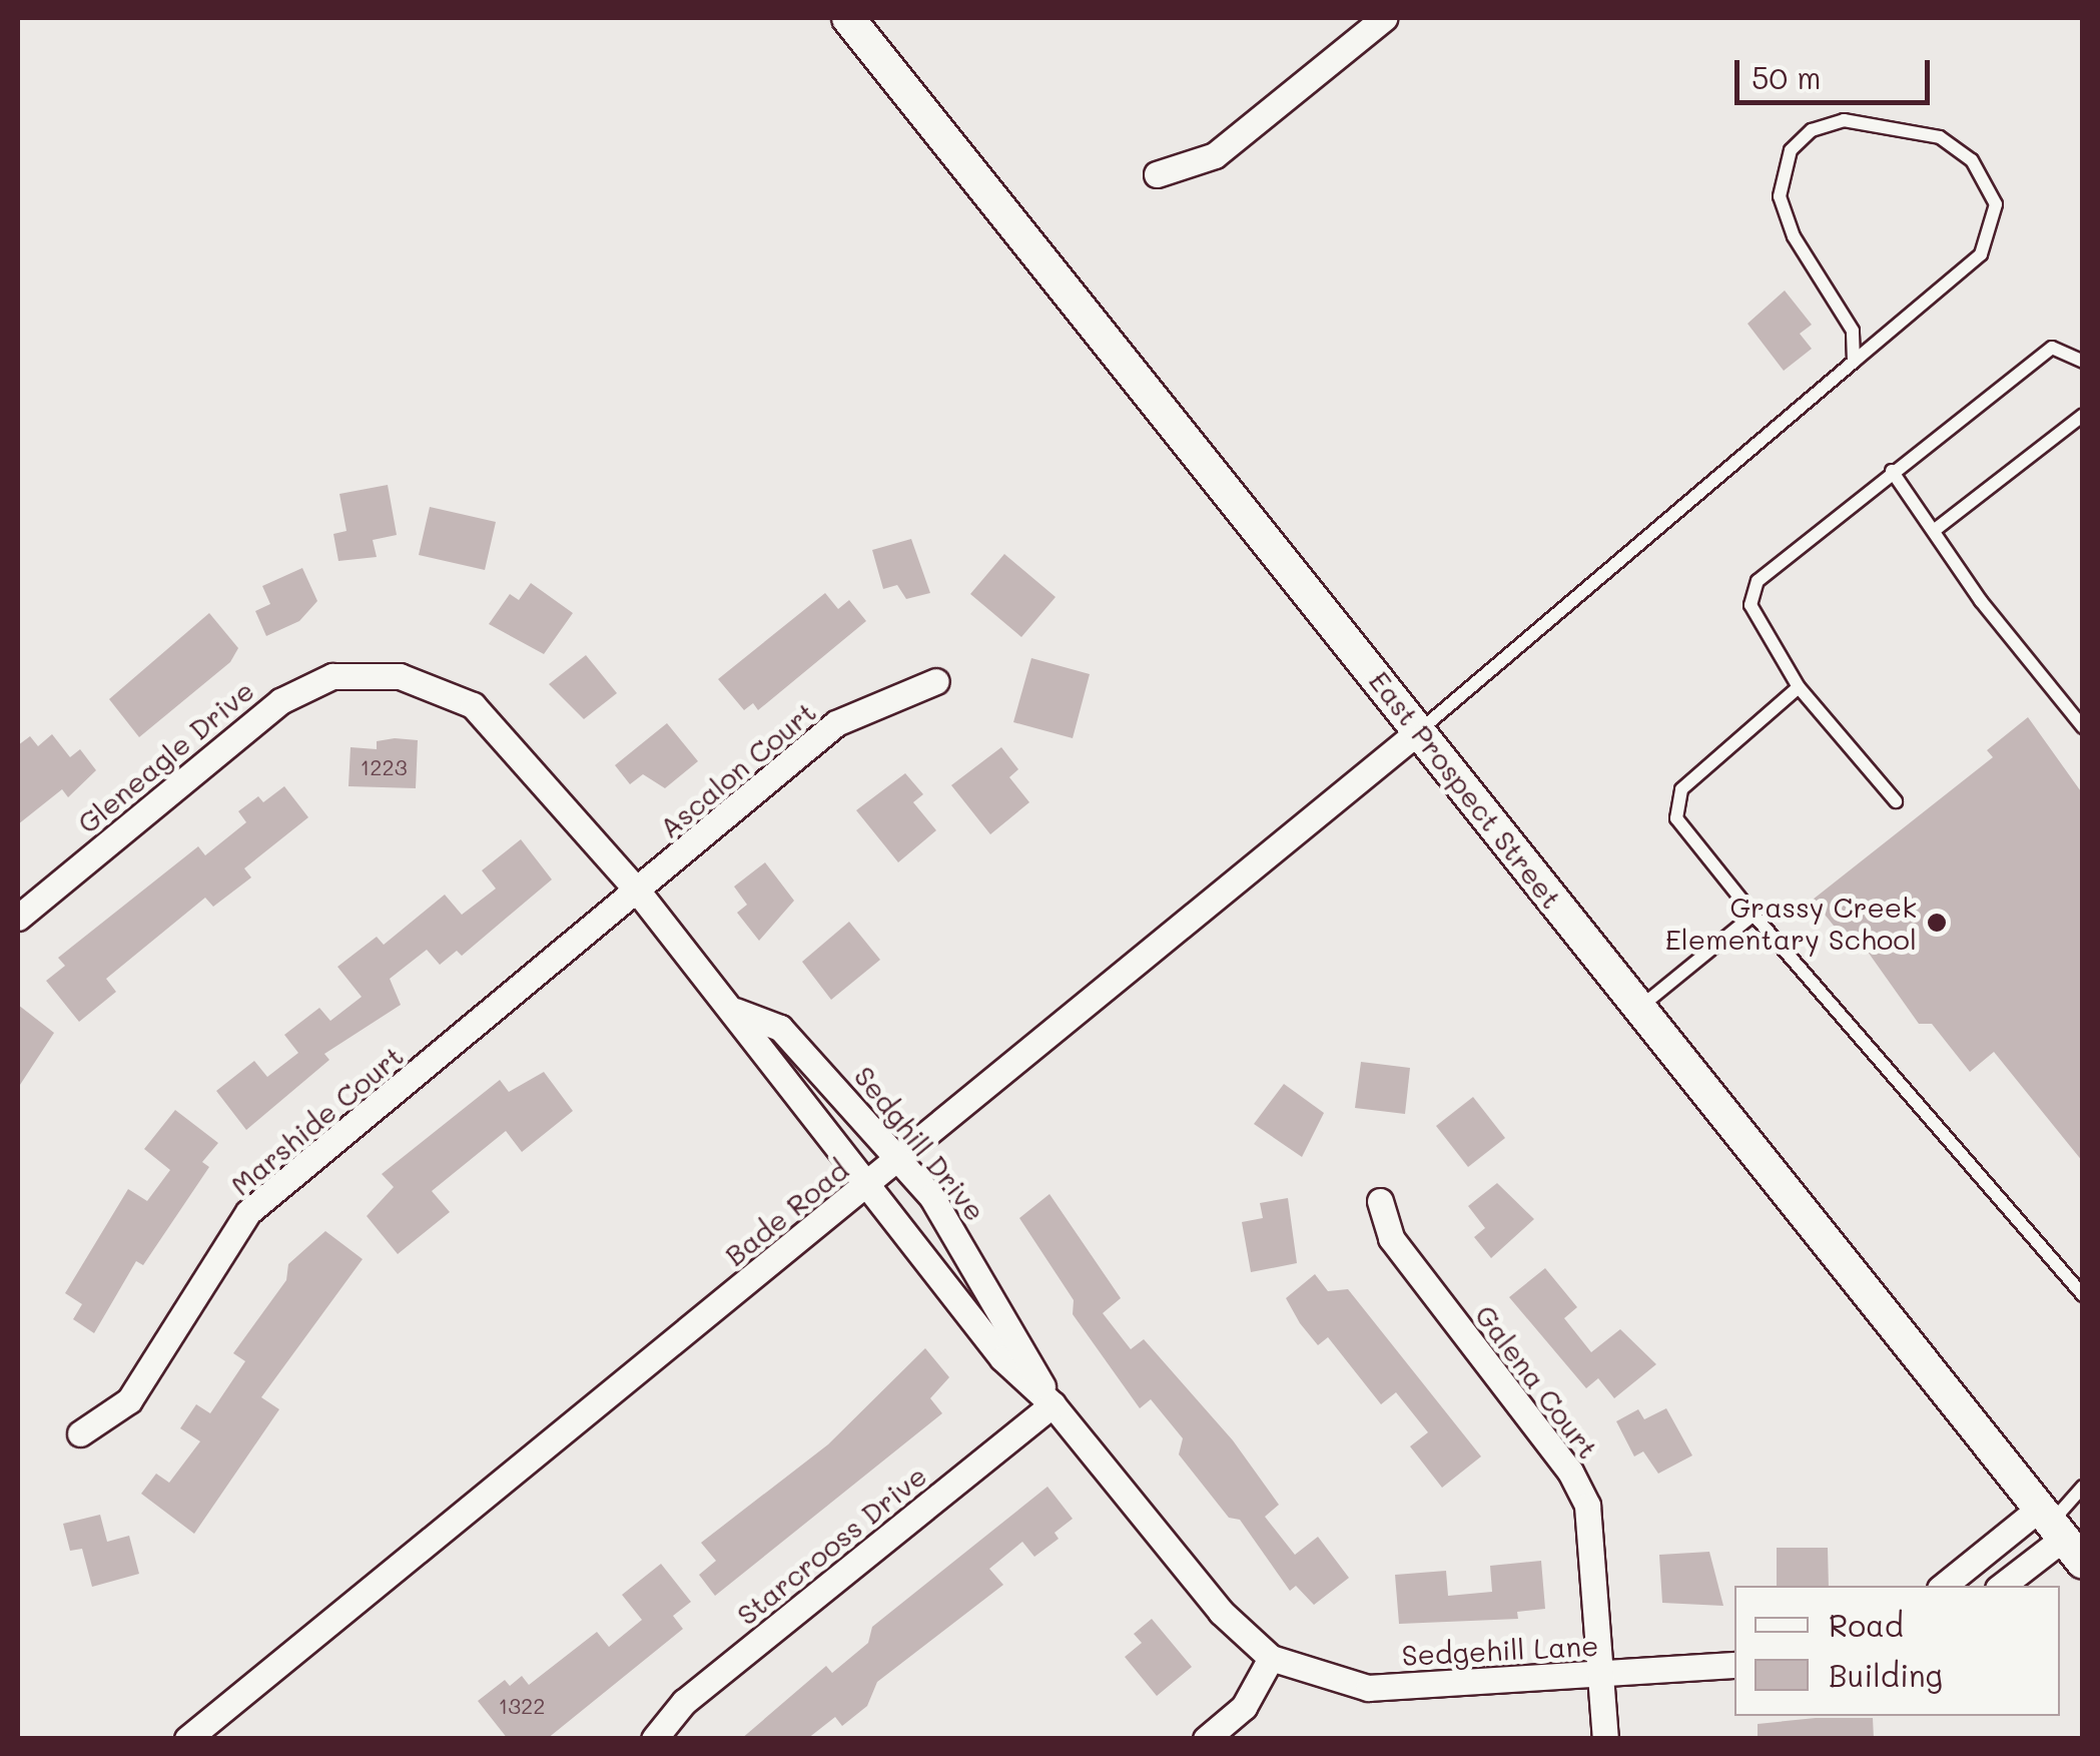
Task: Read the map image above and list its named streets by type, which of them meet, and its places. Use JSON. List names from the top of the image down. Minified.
{"streets":{"street":["Gleneagle Drive","Ascalon Court","East Prospect Street","Marshide Court","Sedghill Drive","Bade Road","Galena Court","Starcrooss Drive","Sedgehill Lane"]},"crossings":[["Gleneagle Drive","Ascalon Court"],["Gleneagle Drive","Marshide Court"],["Gleneagle Drive","Sedghill Drive"],["Ascalon Court","Marshide Court"],["Ascalon Court","Sedghill Drive"],["East Prospect Street","Bade Road"],["Marshide Court","Sedghill Drive"],["Sedghill Drive","Bade Road"],["Sedghill Drive","Starcrooss Drive"],["Sedghill Drive","Sedgehill Lane"],["Galena Court","Sedgehill Lane"]],"places":["Grassy Creek Elementary School"],"house_numbers":["1223","1322"],"legend":["Road","Building"],"scale_bar":"50 m"}
